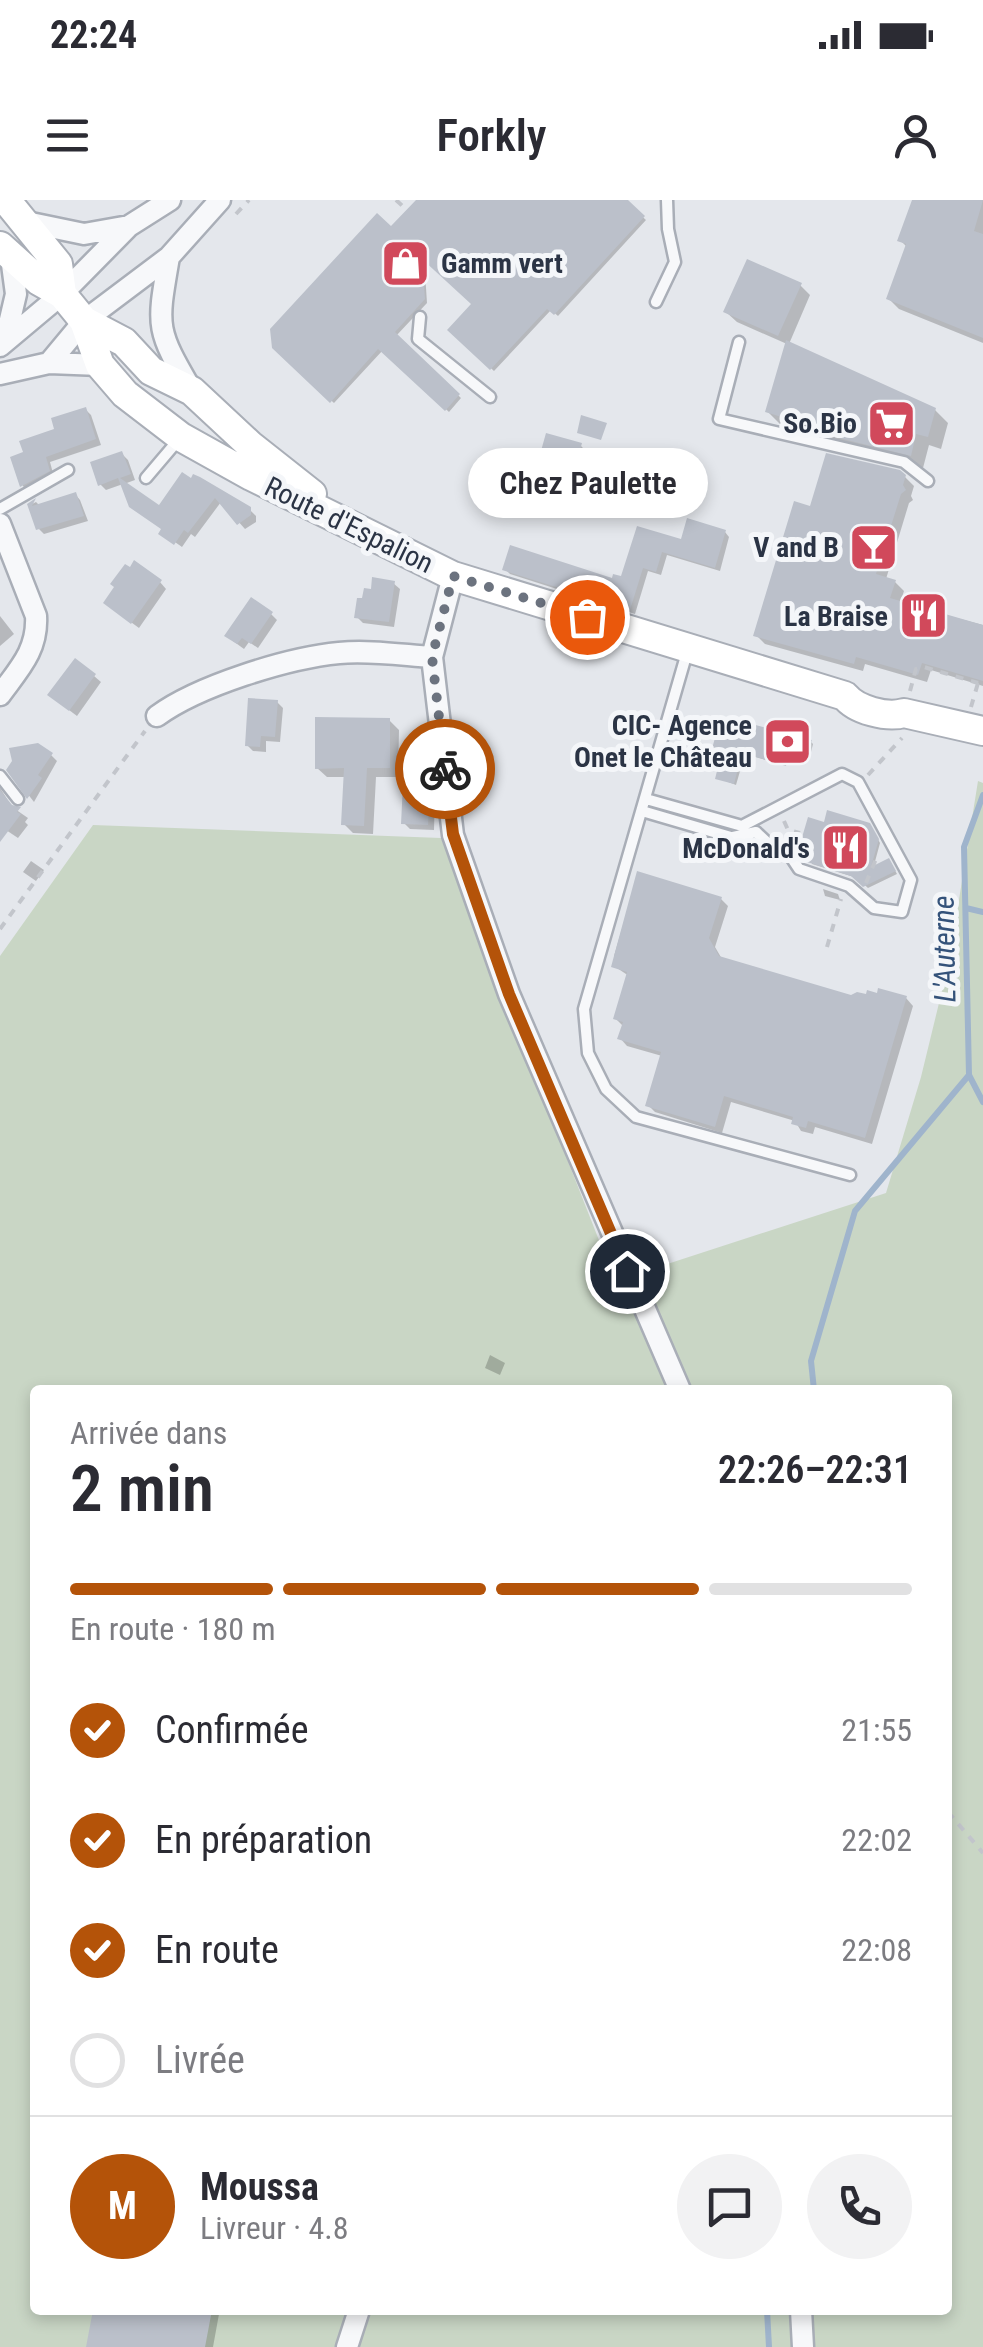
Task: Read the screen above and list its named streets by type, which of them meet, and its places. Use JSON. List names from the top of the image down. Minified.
{"streets":{"main road":["Route d'Espalion"]},"water":["L'Auterne"],"places":{"shop":["Gamm vert"],"supermarket":["So.Bio"],"bar":["V and B"],"restaurant":["La Braise","McDonald's"],"other":["Chez Paulette"],"bank":["CIC- Agence Onet le Château"]},"page":{"status":"22:24","header":"Forkly","bubble":"Chez Paulette","heading":["2 min","Arrivée dans","22:26–22:31"],"panel":["Moussa","Livreur · 4.8"],"bar":"En route · 180 m","list":[["Confirmée","21:55"],["En préparation","22:02"],["En route","22:08"],"Livrée"],"round":"M"}}
